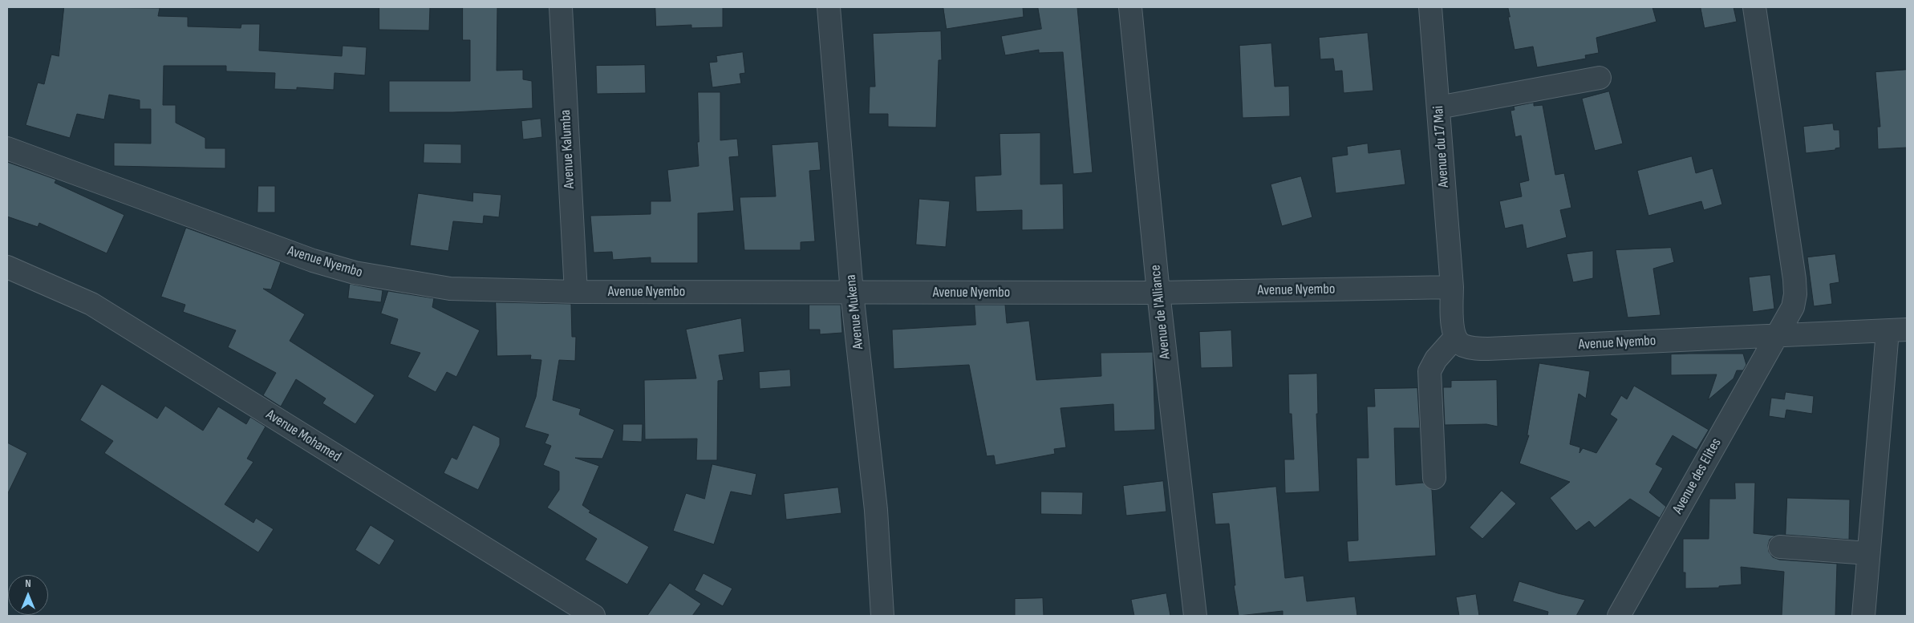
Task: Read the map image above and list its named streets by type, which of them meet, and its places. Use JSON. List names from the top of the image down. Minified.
{"streets":{"street":["Avenue du 17 Mai","Avenue Kalumba","Avenue Nyembo","Avenue Mukena","Avenue de l'Alliance","Avenue Mohamed","Avenue des Elites"]},"crossings":[["Avenue du 17 Mai","Avenue Nyembo"],["Avenue Kalumba","Avenue Nyembo"],["Avenue Nyembo","Avenue Mukena"],["Avenue Nyembo","Avenue de l'Alliance"],["Avenue Nyembo","Avenue des Elites"]],"north":"top"}
